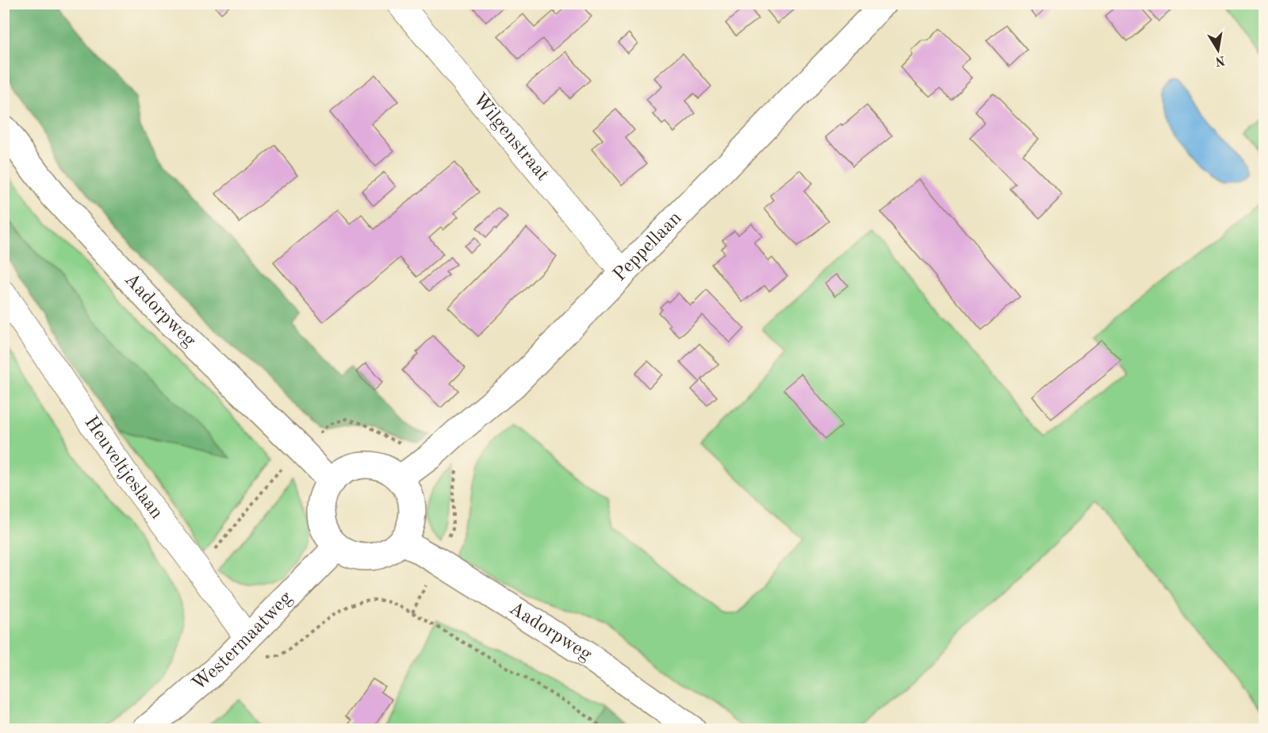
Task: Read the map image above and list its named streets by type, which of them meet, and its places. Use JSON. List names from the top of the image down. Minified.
{"streets":{"main road":["Peppellaan","Aadorpweg","Westermaatweg"],"street":["Wilgenstraat","Heuveltjeslaan"]},"crossings":[["Wilgenstraat","Peppellaan"],["Peppellaan","Aadorpweg"],["Peppellaan","Westermaatweg"],["Aadorpweg","Westermaatweg"],["Heuveltjeslaan","Westermaatweg"]],"north":"bottom"}
